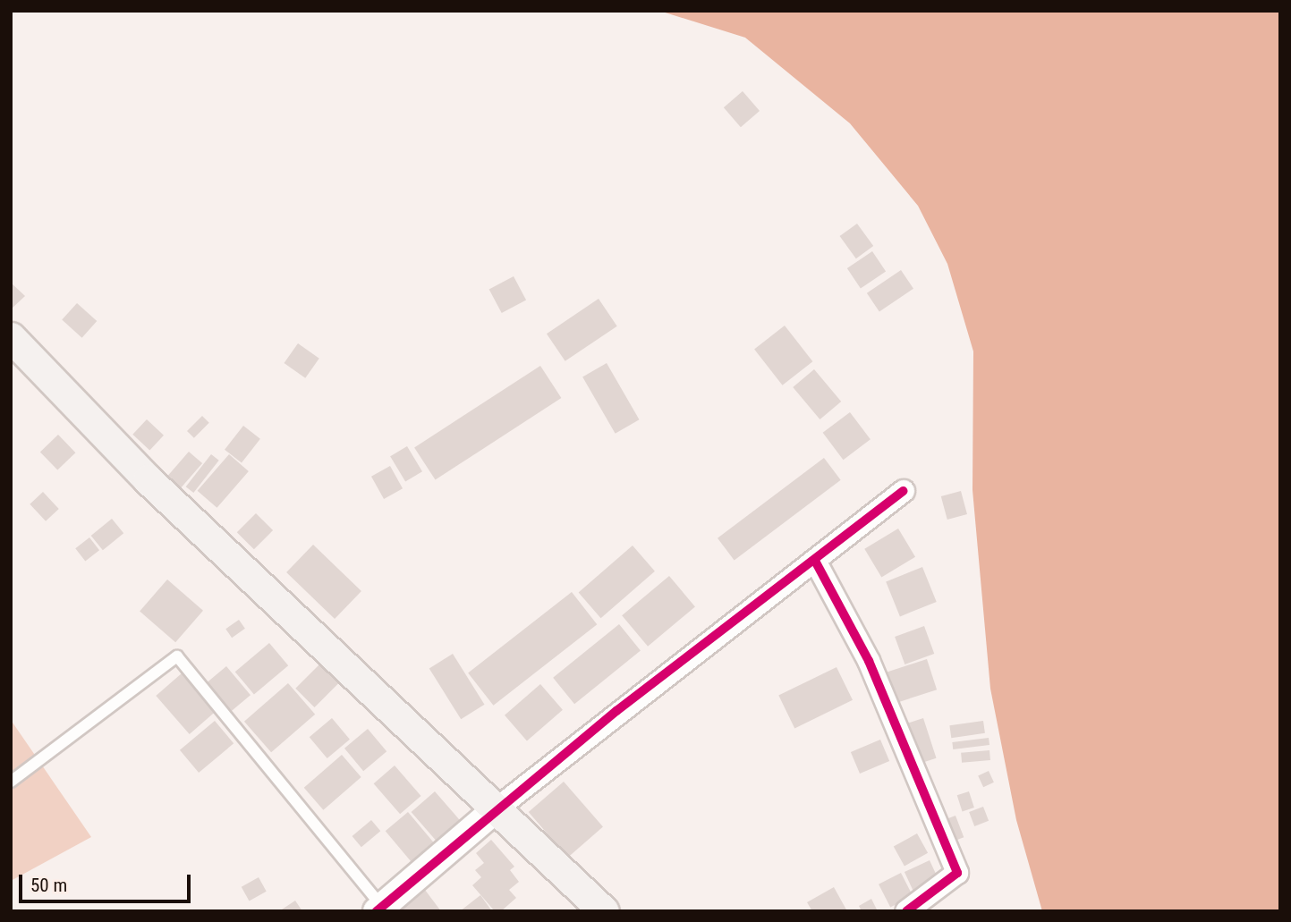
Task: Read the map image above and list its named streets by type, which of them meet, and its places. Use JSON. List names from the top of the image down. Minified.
{"scale_bar":"50 m"}
